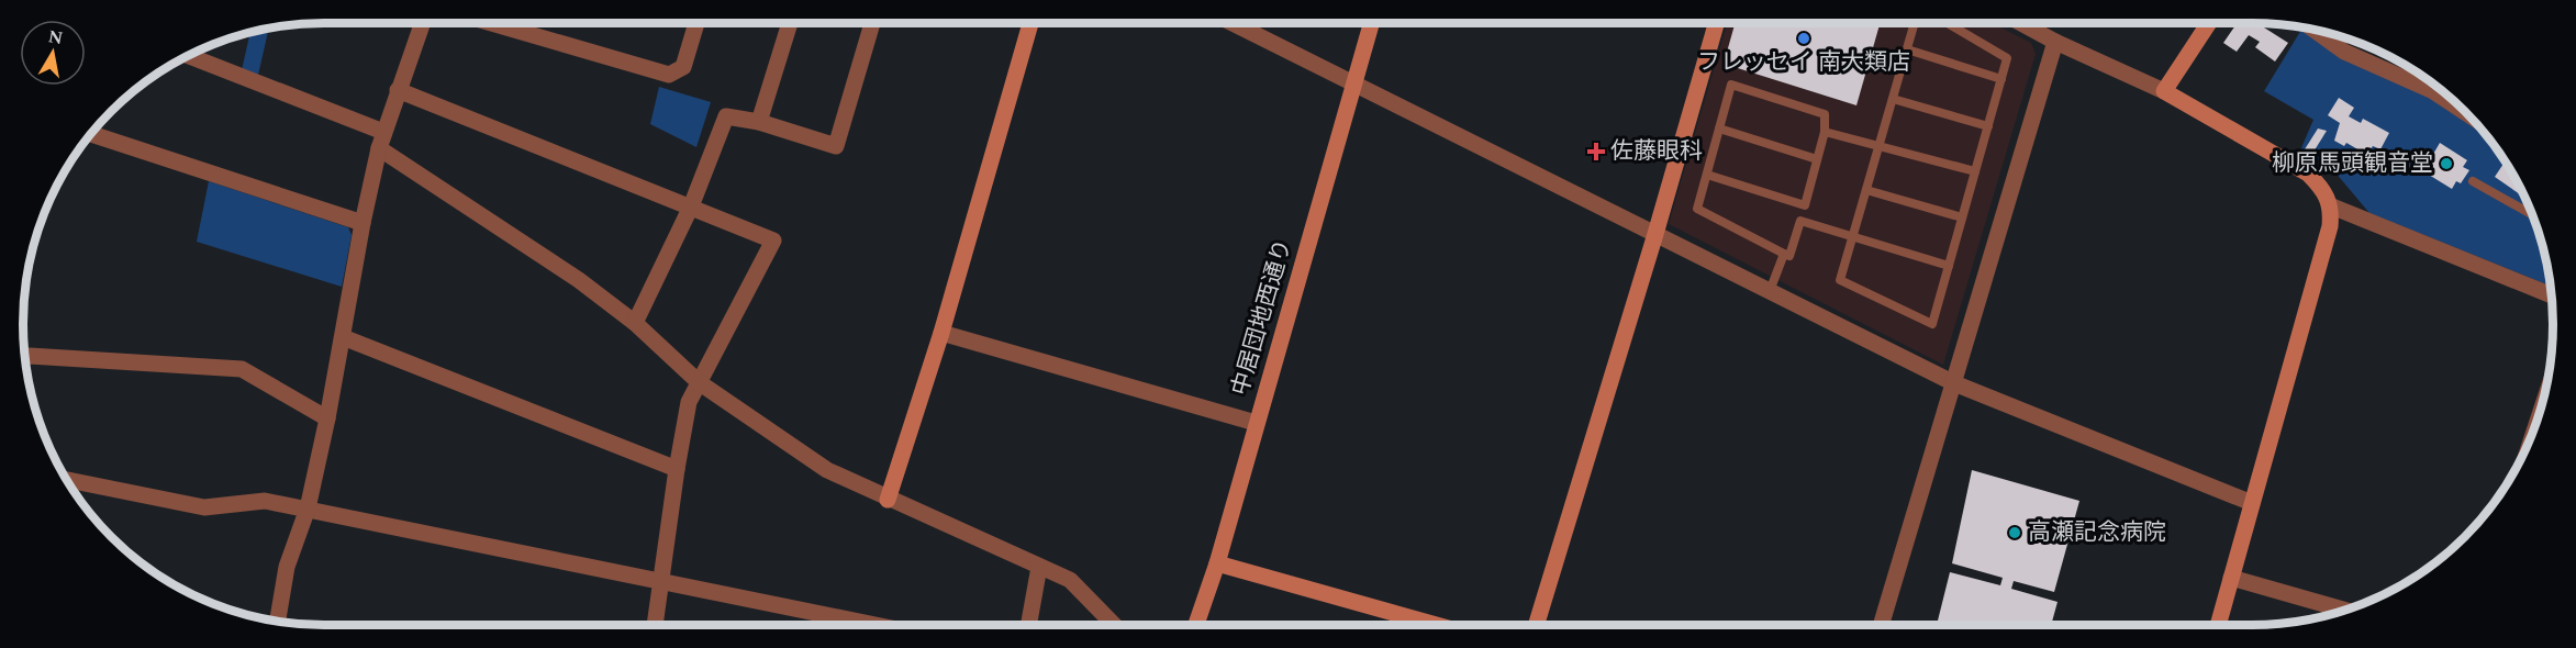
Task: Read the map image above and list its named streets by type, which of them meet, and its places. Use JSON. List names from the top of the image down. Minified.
{"streets":{"street":["中居団地西通り"]},"places":{"other":["フレッセイ 南大類店","柳原馬頭観音堂","高瀬記念病院"],"health":["佐藤眼科"]},"north":"top"}
